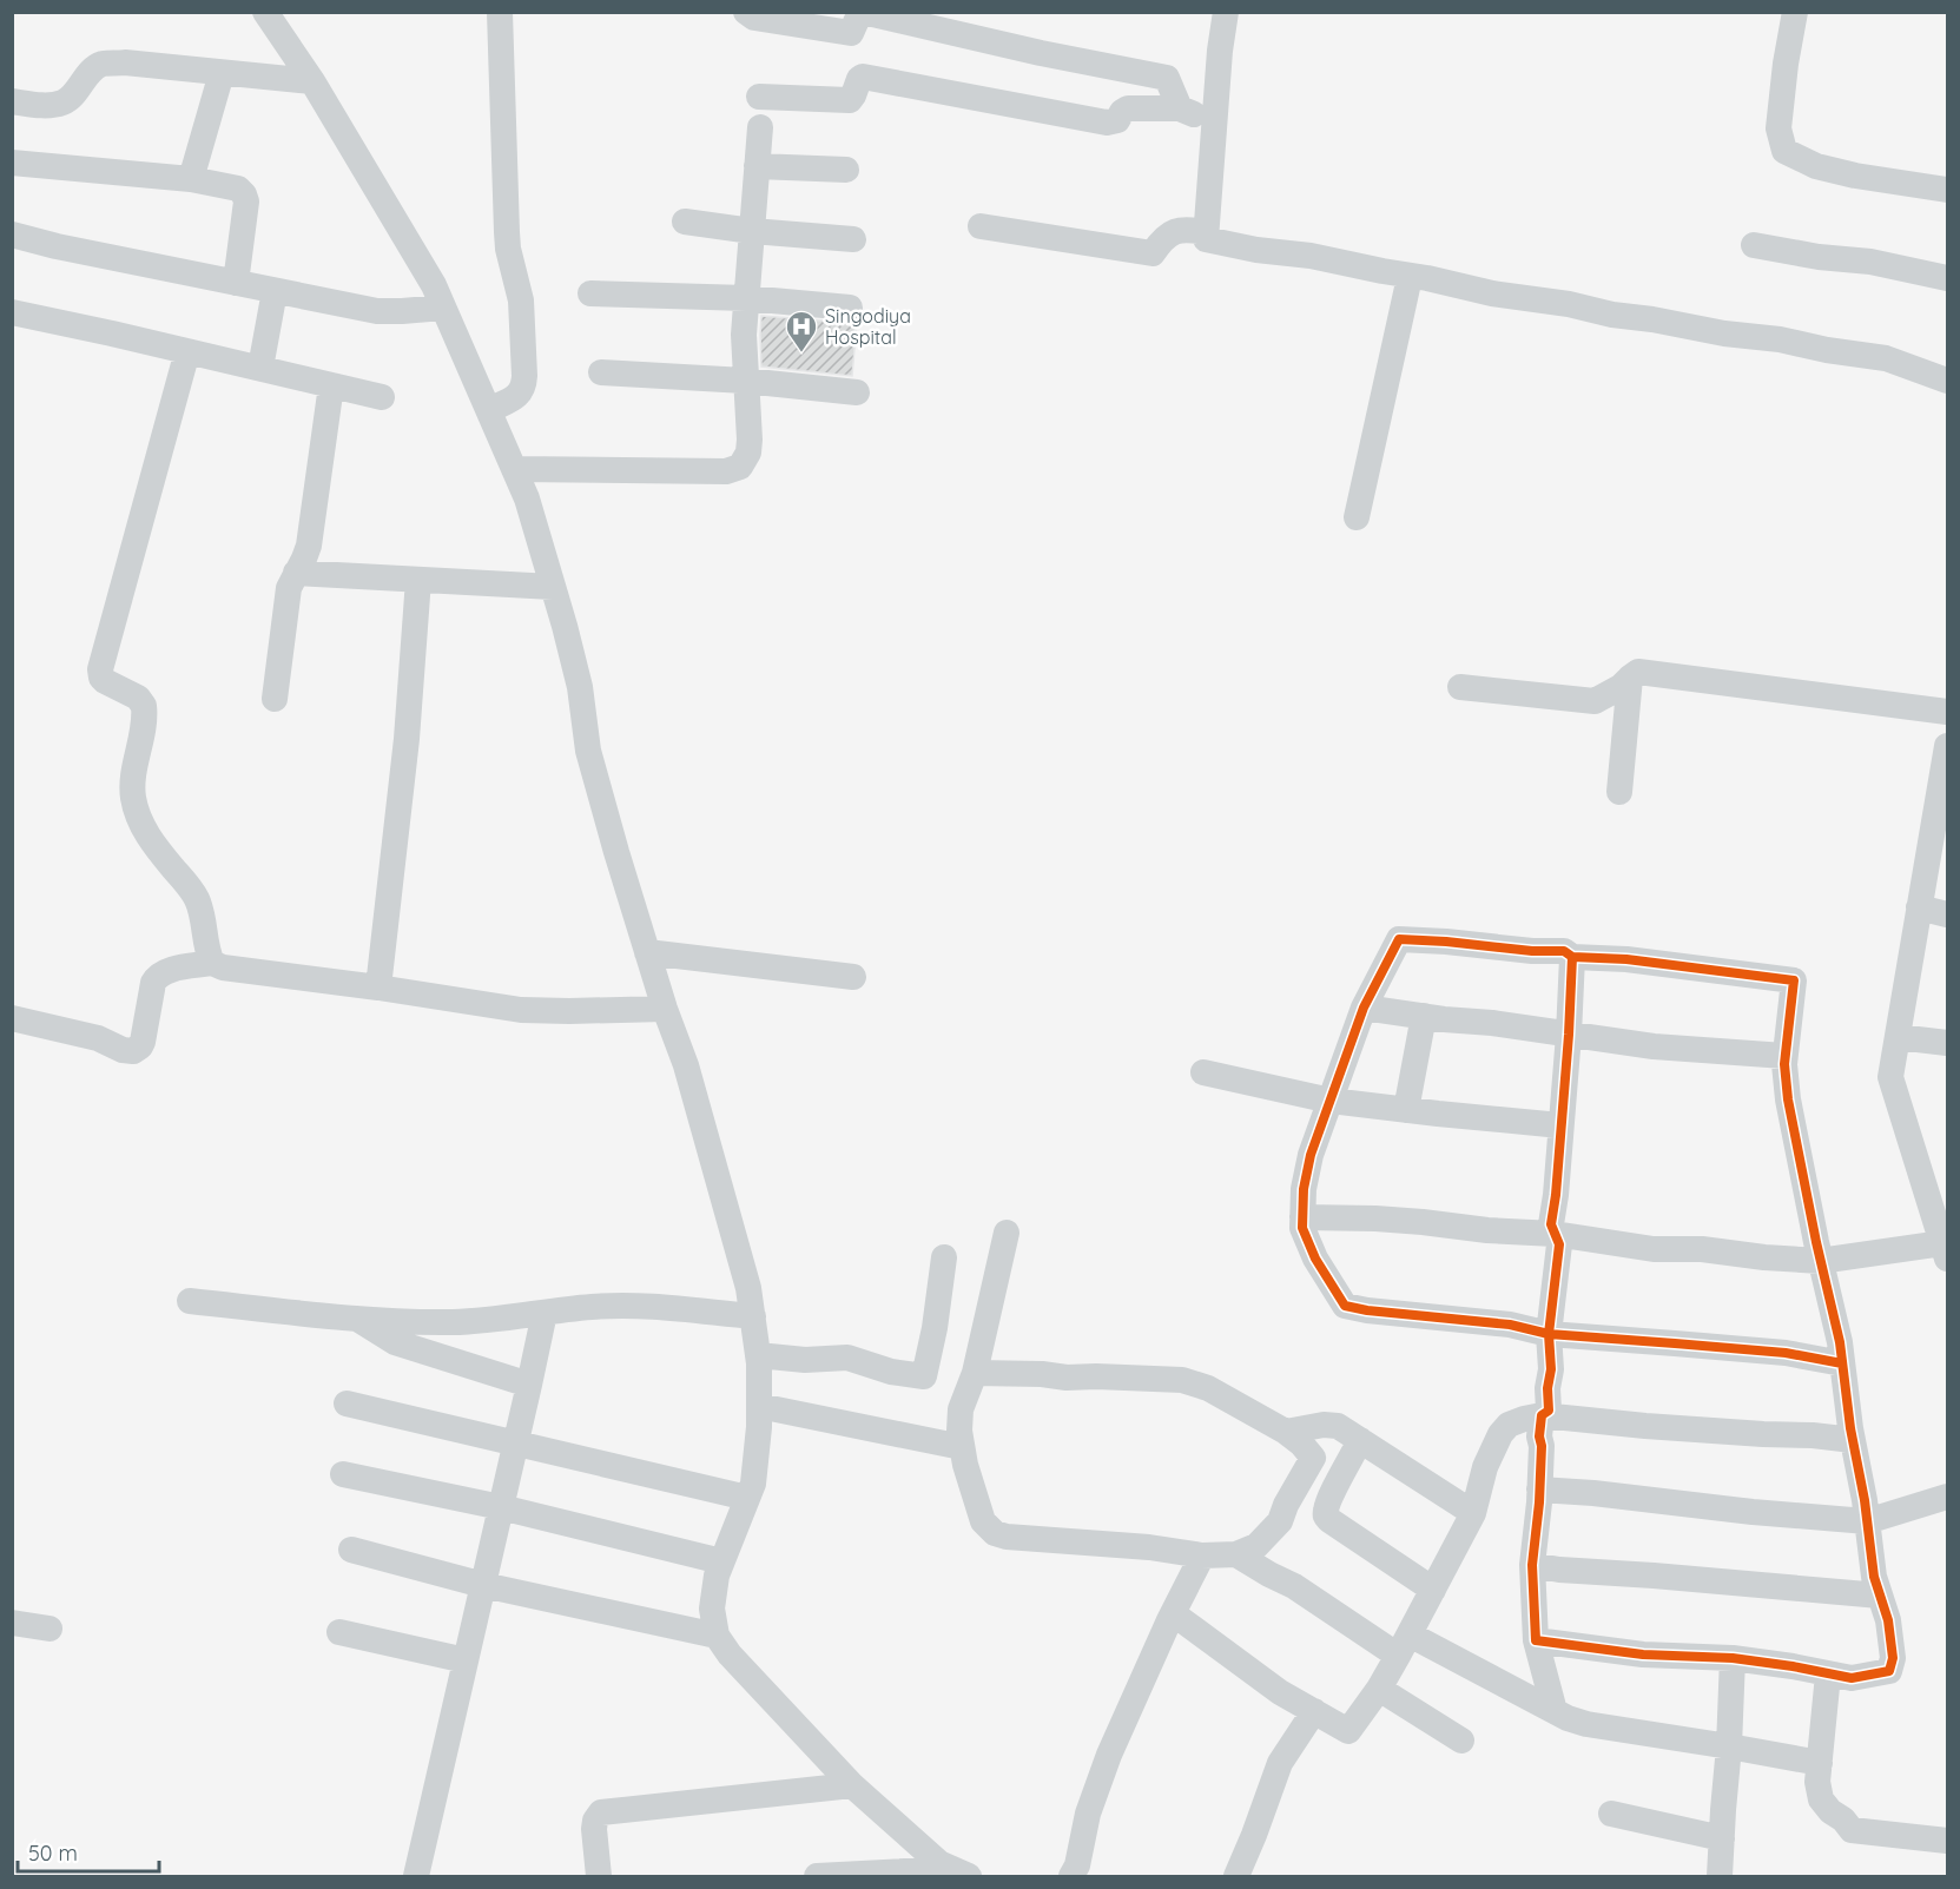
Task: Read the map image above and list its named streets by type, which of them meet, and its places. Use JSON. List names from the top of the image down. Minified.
{"places":{"hospital":["Singodiya Hospital"]},"scale_bar":"50 m"}
